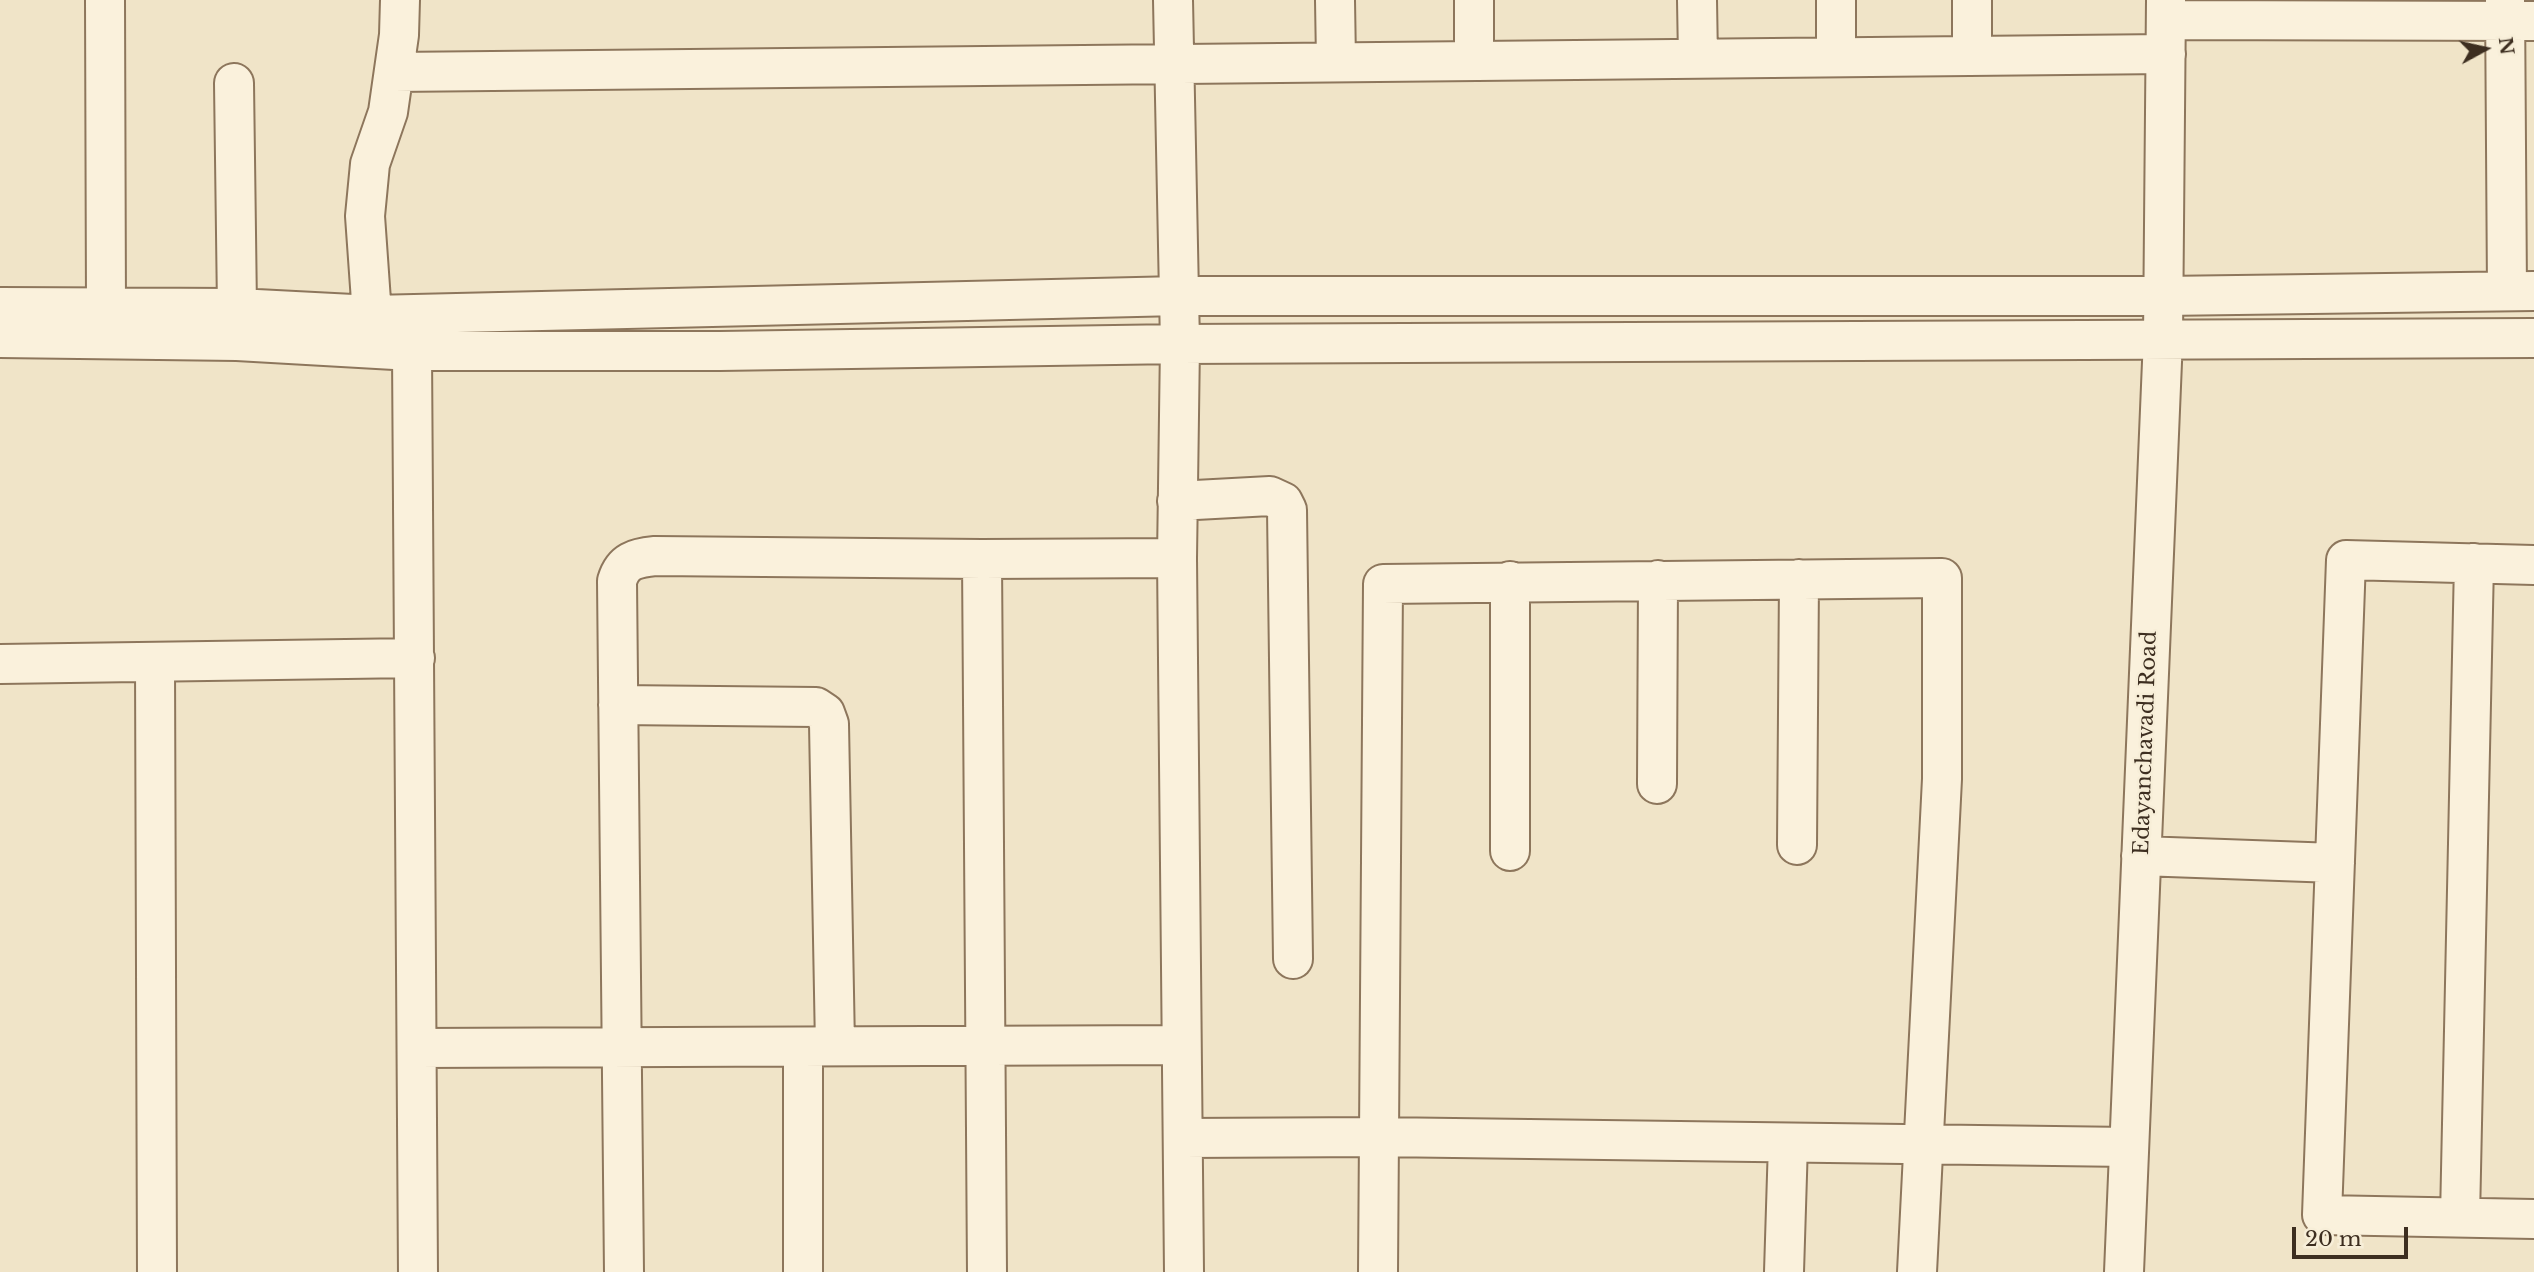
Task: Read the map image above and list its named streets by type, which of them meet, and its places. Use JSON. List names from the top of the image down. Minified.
{"streets":{"street":["Edayanchavadi Road"]},"scale_bar":"20 m","north":"right"}
